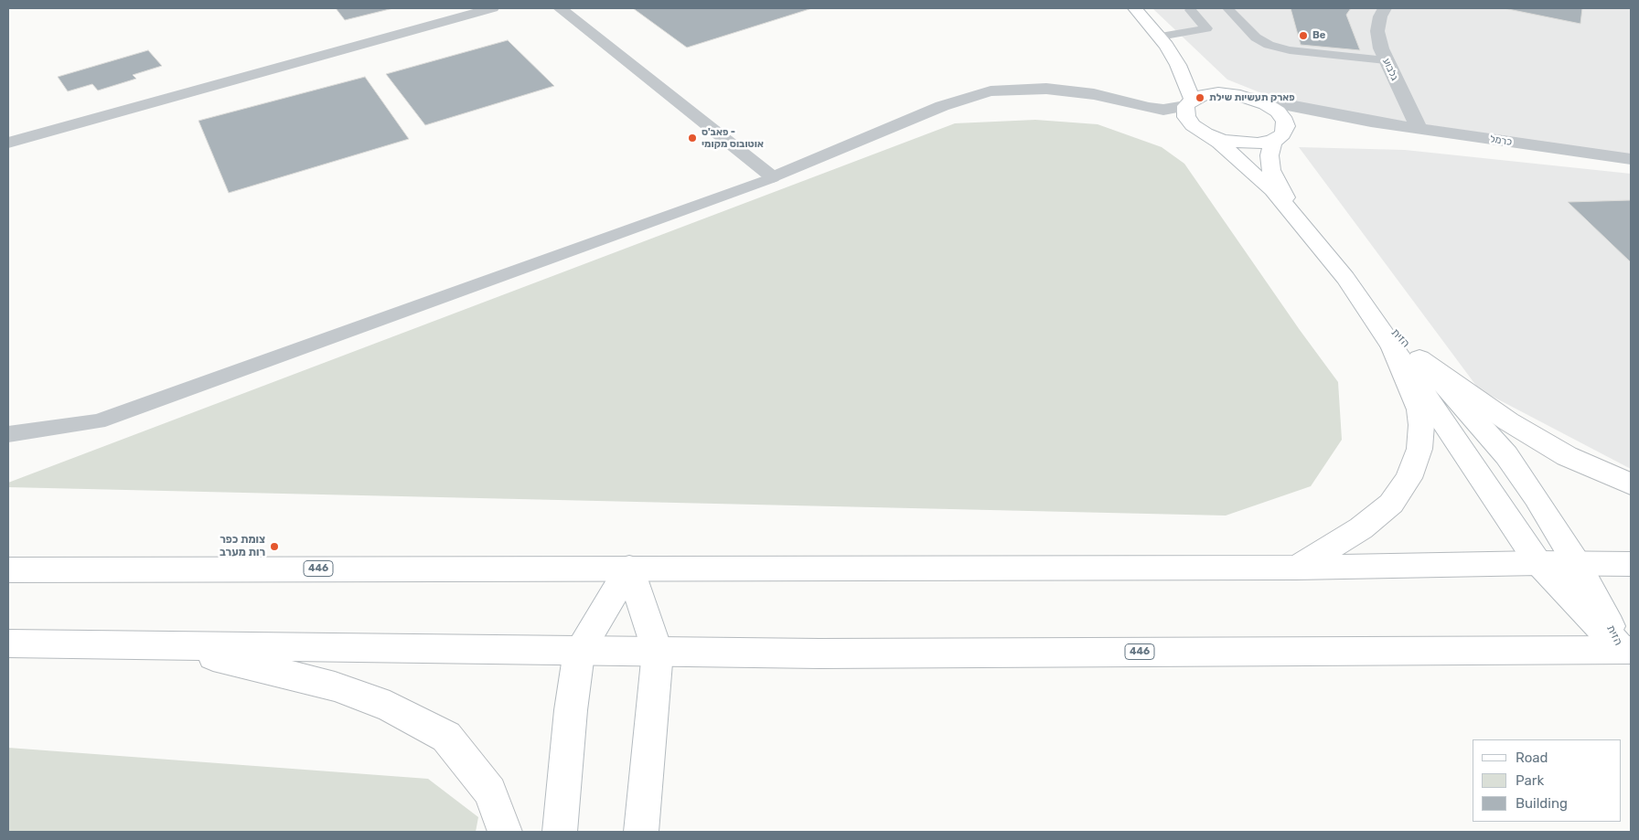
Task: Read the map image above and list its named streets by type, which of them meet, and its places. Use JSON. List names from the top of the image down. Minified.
{"streets":{"main road":["הזית","446"],"street":["גלבוע","כרמל"]},"crossings":[["גלבוע","כרמל"],["כרמל","הזית"],["הזית","446"]],"places":["Be","פארק תעשיות שילת","פאב'ס - אוטובוס מקומי","צומת כפר רות מערב"],"legend":["Road","Park","Building"]}
